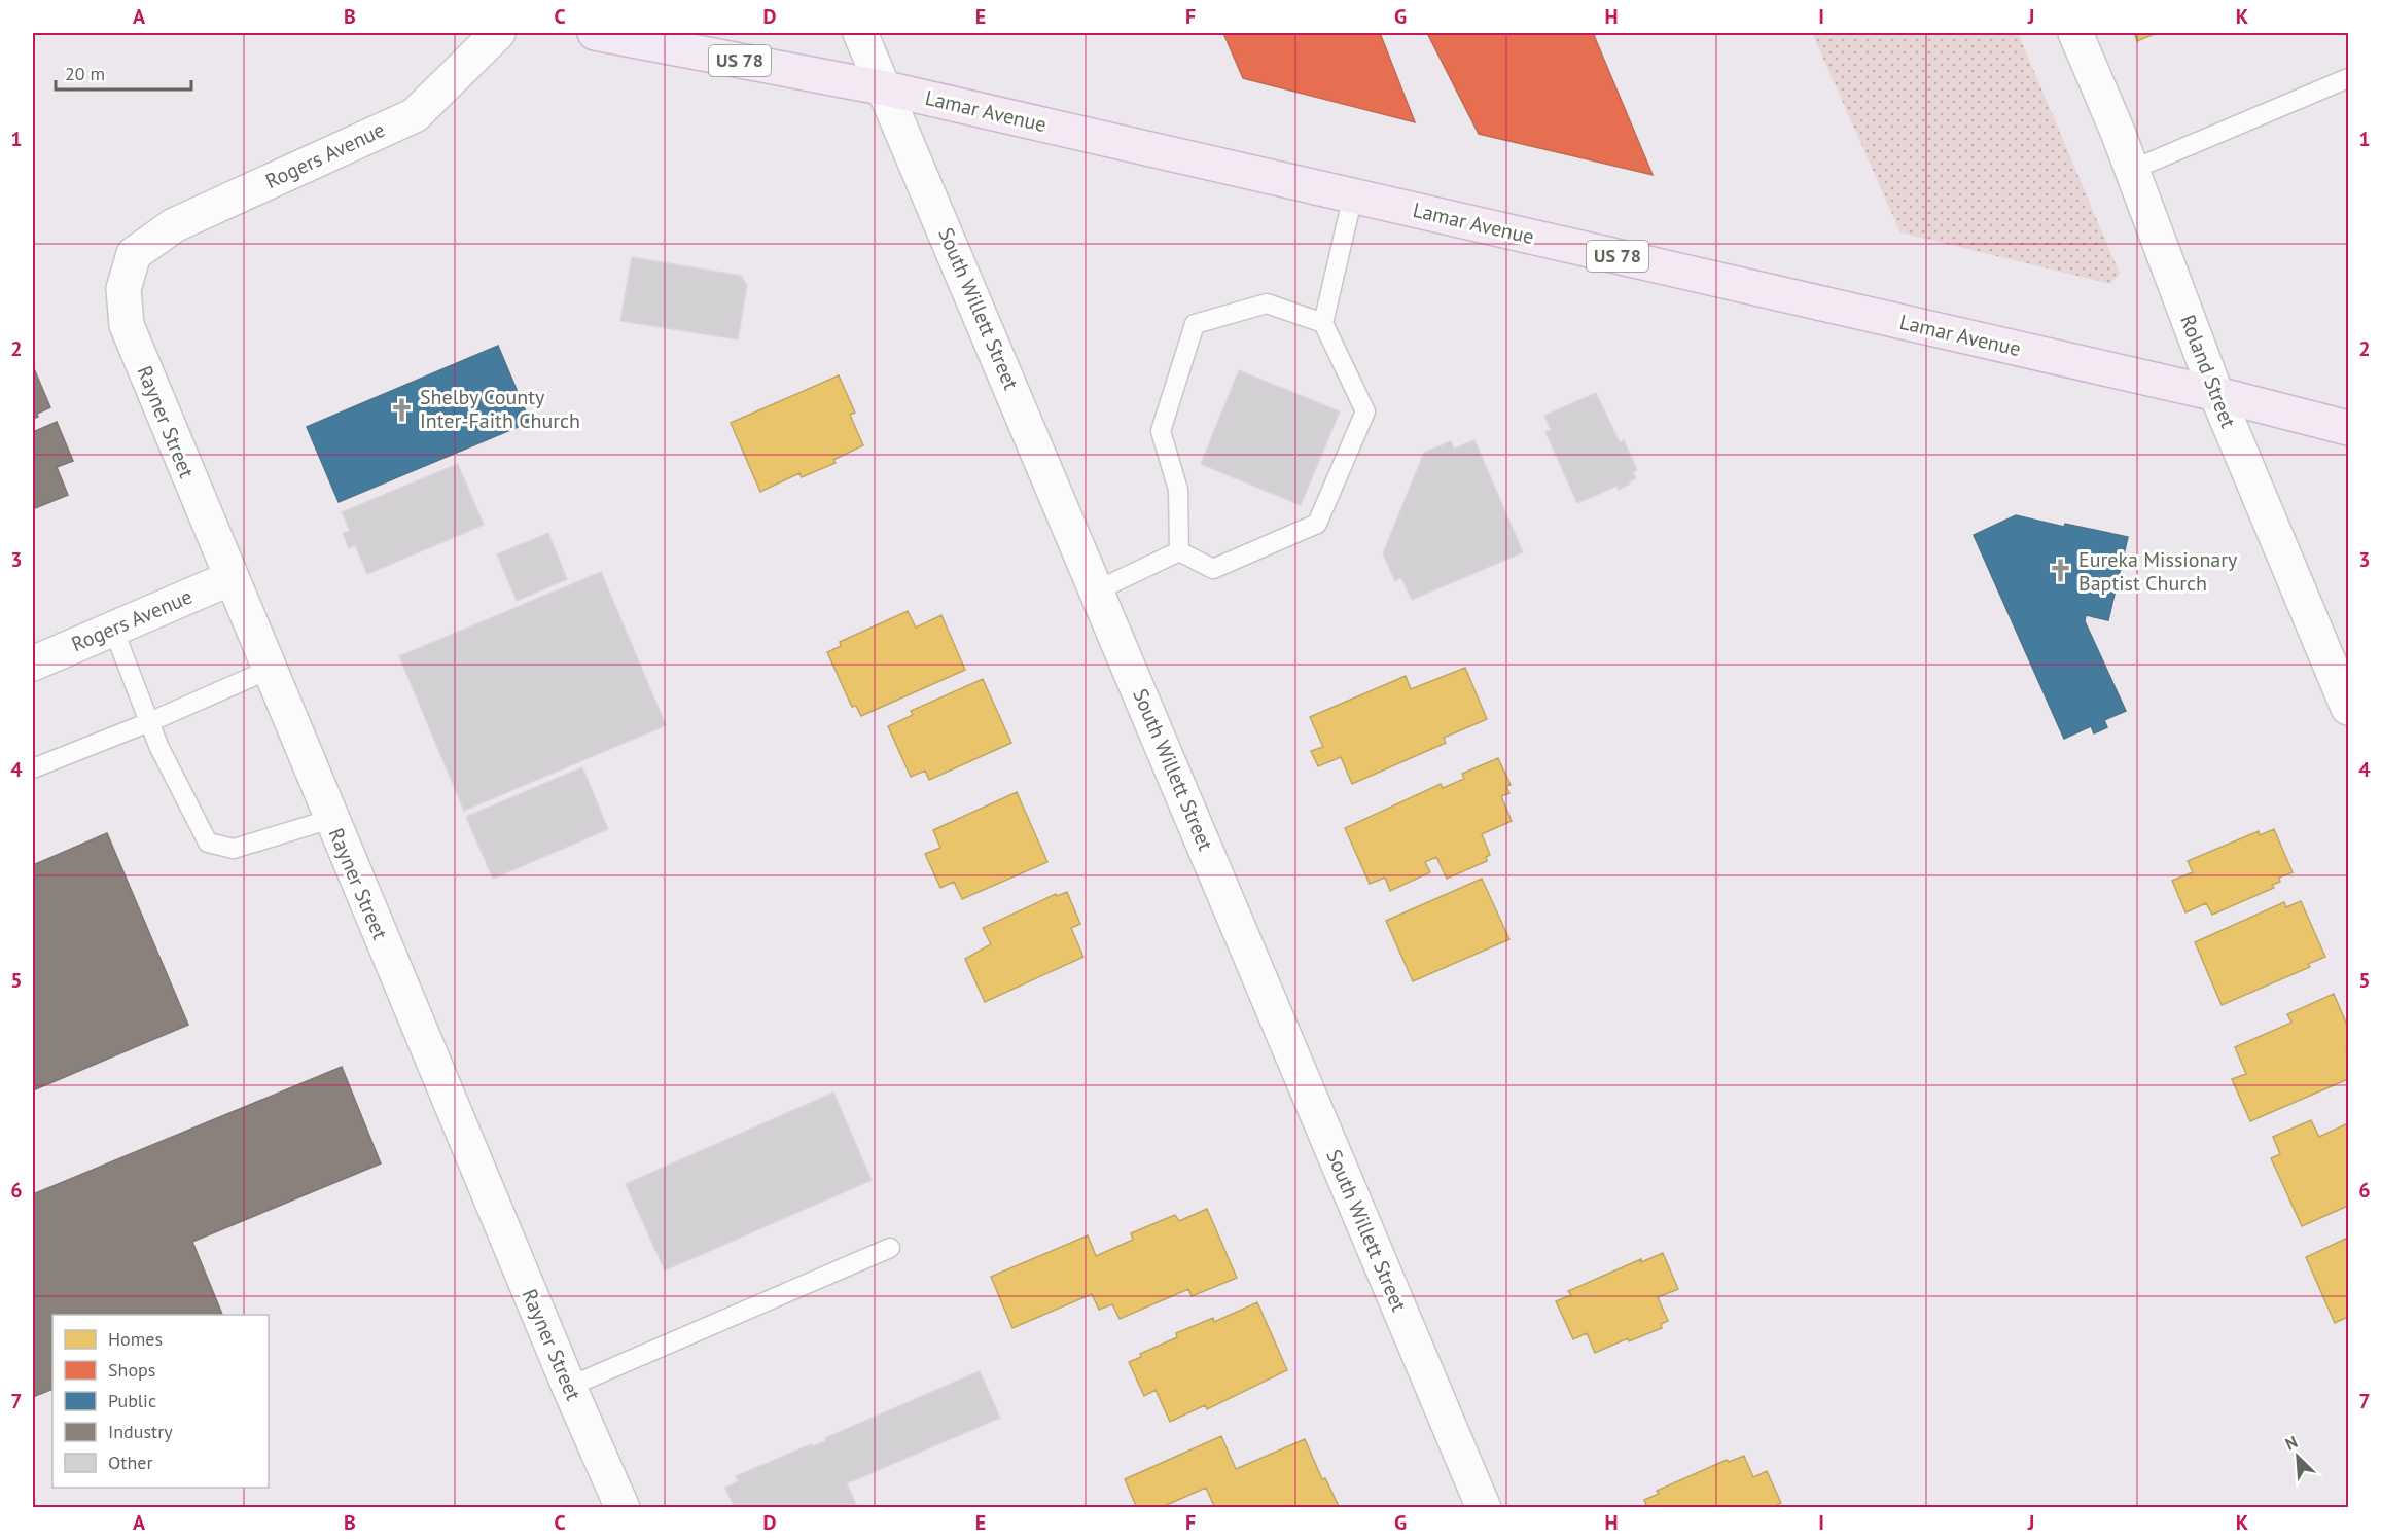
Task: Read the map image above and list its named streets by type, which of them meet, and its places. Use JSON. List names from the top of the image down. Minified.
{"streets":{"main road":["US 78","Lamar Avenue"],"street":["Rogers Avenue","South Willett Street","Roland Street","Rayner Street"]},"crossings":[["Lamar Avenue","South Willett Street"],["Lamar Avenue","Roland Street"],["Rogers Avenue","Rayner Street"]],"places":{"church":["Shelby County Inter-Faith Church","Eureka Missionary Baptist Church"]},"legend":["Homes","Shops","Public","Industry","Other"],"scale_bar":"20 m","north":"top left","grid":{"columns":["A","B","C","D","E","F","G","H","I","J","K"],"rows":["1","2","3","4","5","6","7"]}}
